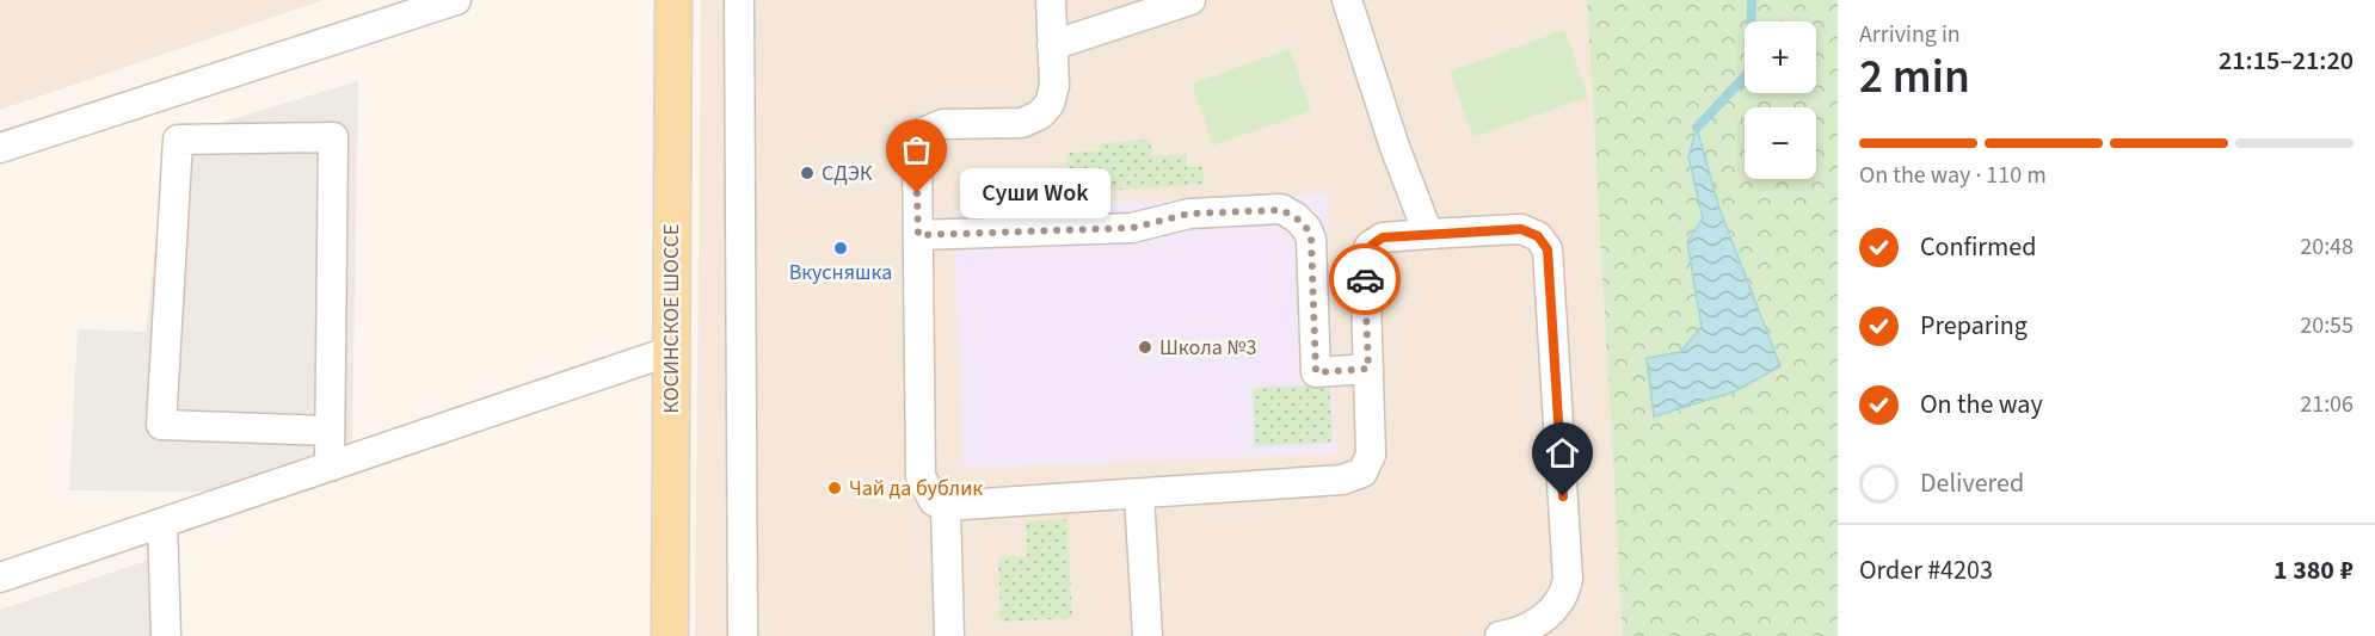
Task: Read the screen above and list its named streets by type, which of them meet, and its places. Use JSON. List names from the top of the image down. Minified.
{"streets":{"main road":["КОСИНСКОЕ ШОССЕ"]},"places":["СДЭК","Суши Wok","Вкусняшка","Школа №3","Чай да бублик"],"page":{"heading":["2 min","Arriving in","21:15–21:20"],"panel":["Order #4203","1 380 ₽"],"map_buttons":["+","−"],"bar":"On the way · 110 m","bubble":"Суши Wok","list":[["Confirmed","20:48"],["Preparing","20:55"],["On the way","21:06"],"Delivered"]}}
